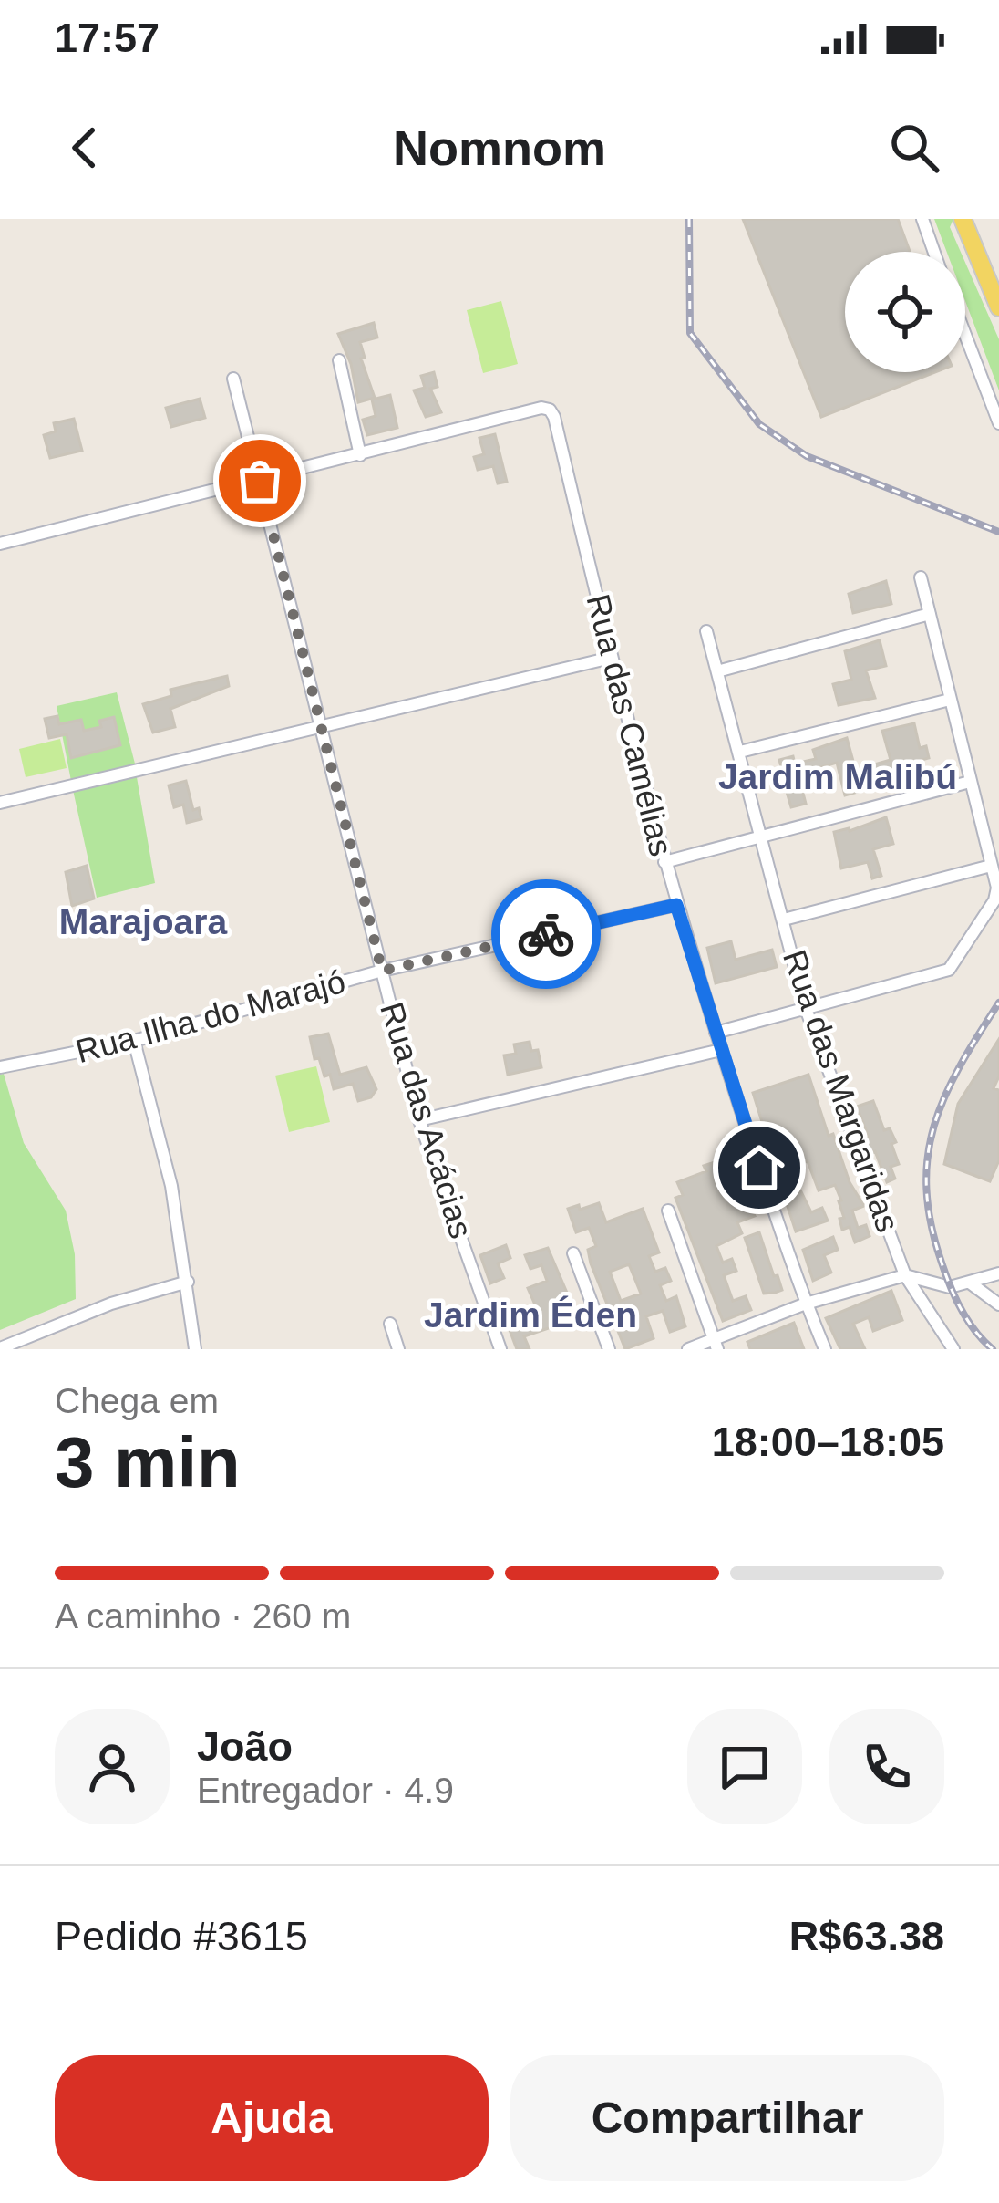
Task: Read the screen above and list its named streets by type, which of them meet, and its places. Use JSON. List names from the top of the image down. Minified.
{"streets":{"street":["Rua das Camélias","Rua Ilha do Marajó","Rua das Margaridas","Rua das Acácias"]},"crossings":[["Rua das Camélias","Rua Ilha do Marajó"],["Rua Ilha do Marajó","Rua das Acácias"]],"districts":["Jardim Malibú","Marajoara","Jardim Éden"],"page":{"status":"17:57","header":"Nomnom","heading":["3 min","Chega em","18:00–18:05"],"panel":["João","Entregador · 4.9","Pedido #3615","R$63.38"],"bar":"A caminho · 260 m","buttons":["Ajuda","Compartilhar"]}}
